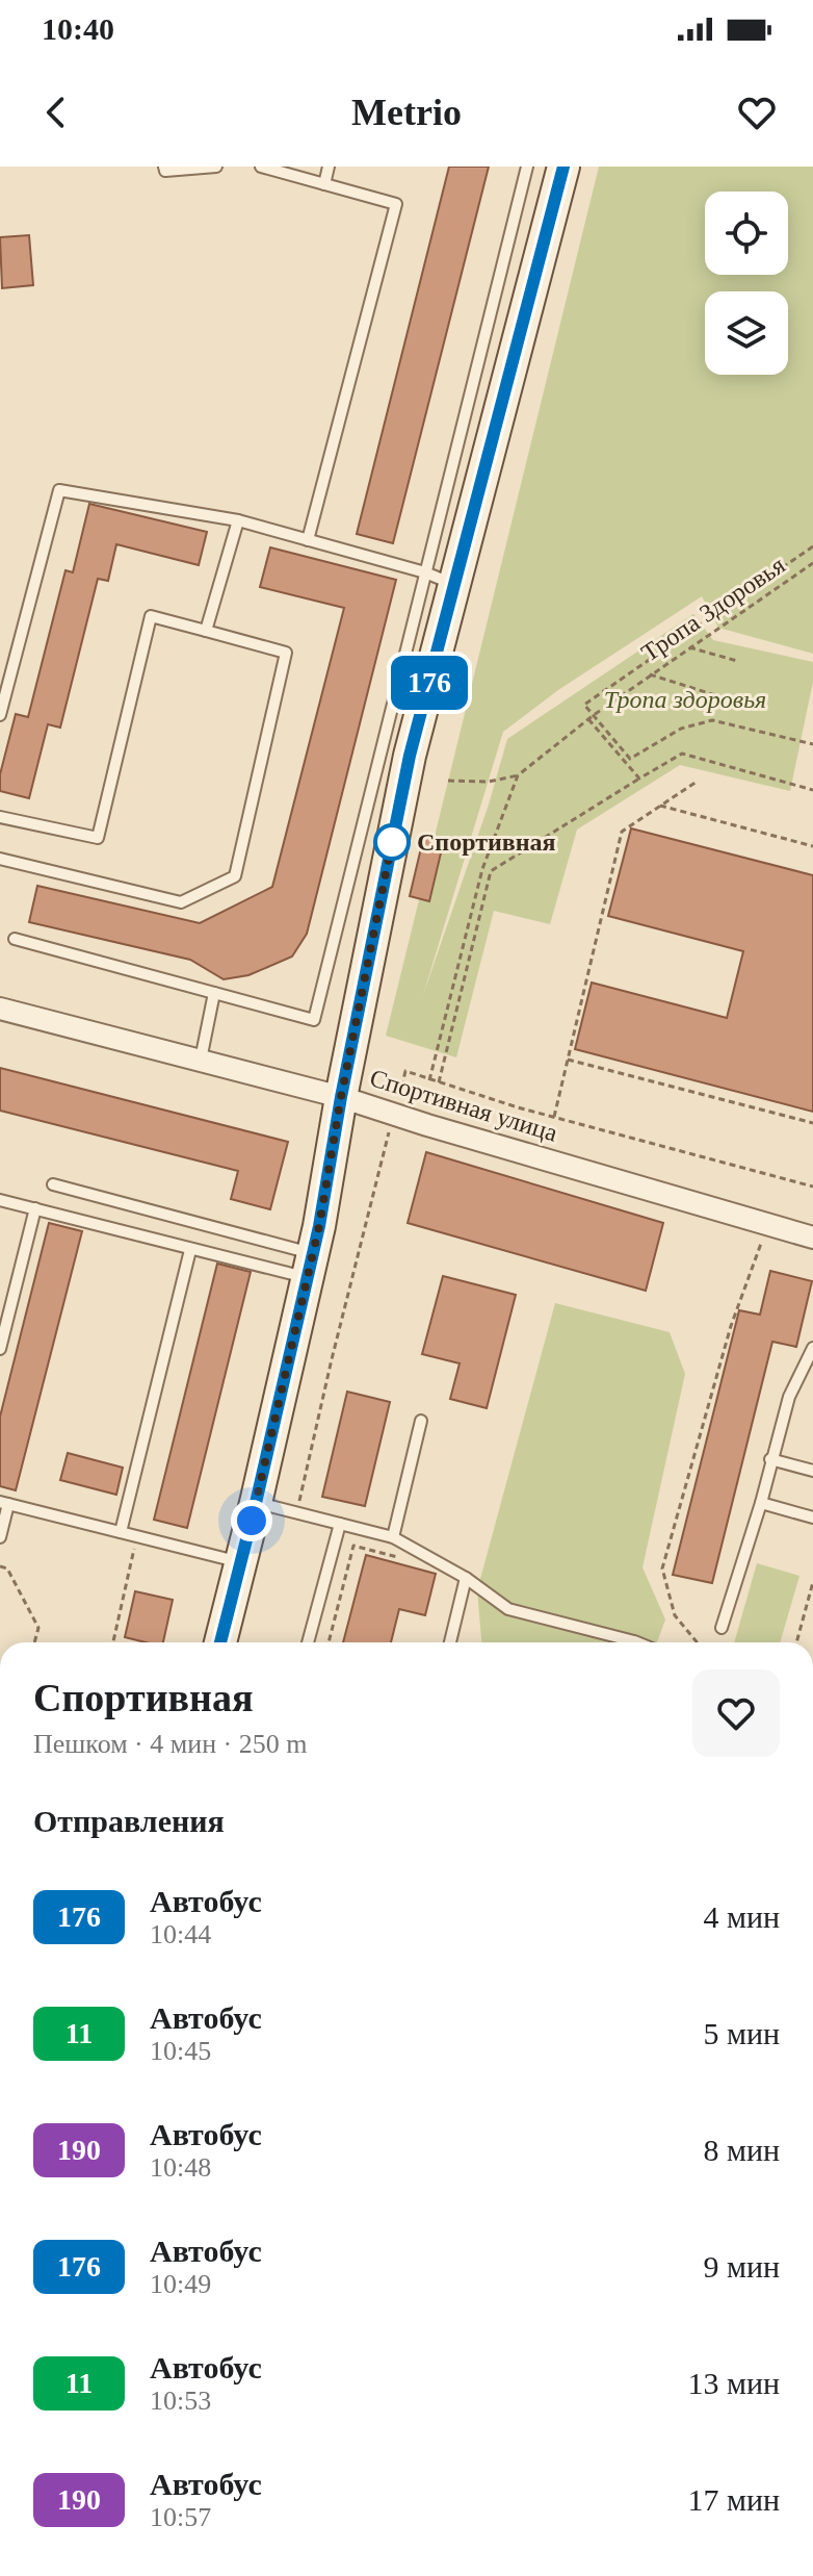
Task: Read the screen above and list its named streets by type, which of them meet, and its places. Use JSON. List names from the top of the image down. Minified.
{"streets":{"street":["Спортивная улица"],"path":["Тропа Здоровья"]},"parks":["Тропа здоровья"],"places":["Спортивная"],"lines":["bus line 176"],"page":{"status":"10:40","header":"Metrio","on_map":"176","heading":[["Спортивная","Пешком · 4 мин · 250 m"],"Отправления"],"list":[{"mark":"176","name":"Автобус","note":"10:44","value":"4 мин"},{"mark":"11","name":"Автобус","note":"10:45","value":"5 мин"},{"mark":"190","name":"Автобус","note":"10:48","value":"8 мин"},{"mark":"176","name":"Автобус","note":"10:49","value":"9 мин"},{"mark":"11","name":"Автобус","note":"10:53","value":"13 мин"},{"mark":"190","name":"Автобус","note":"10:57","value":"17 мин"}]}}
